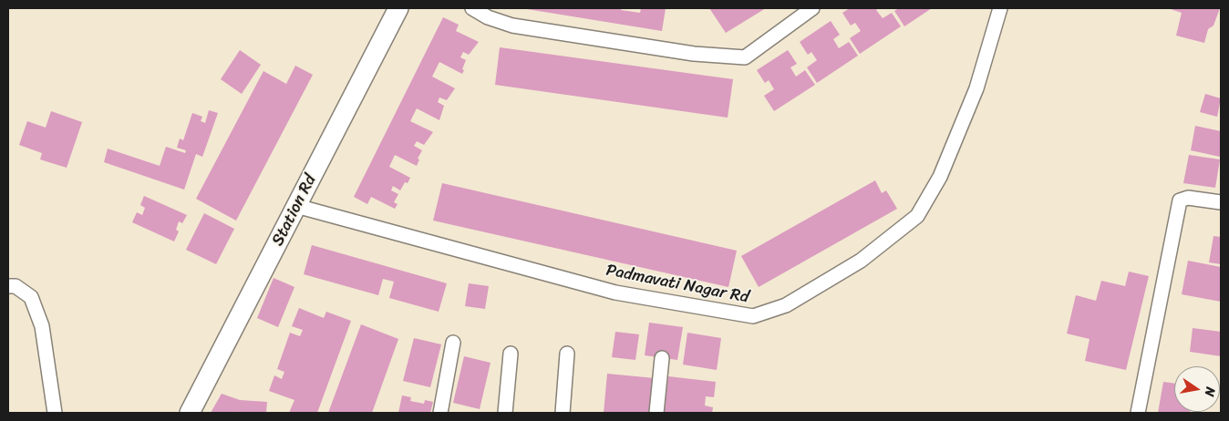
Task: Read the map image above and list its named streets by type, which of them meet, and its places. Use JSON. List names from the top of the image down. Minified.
{"streets":{"main road":["Station Rd"],"street":["Padmavati Nagar Rd"]},"crossings":[["Station Rd","Padmavati Nagar Rd"]],"north":"right"}
